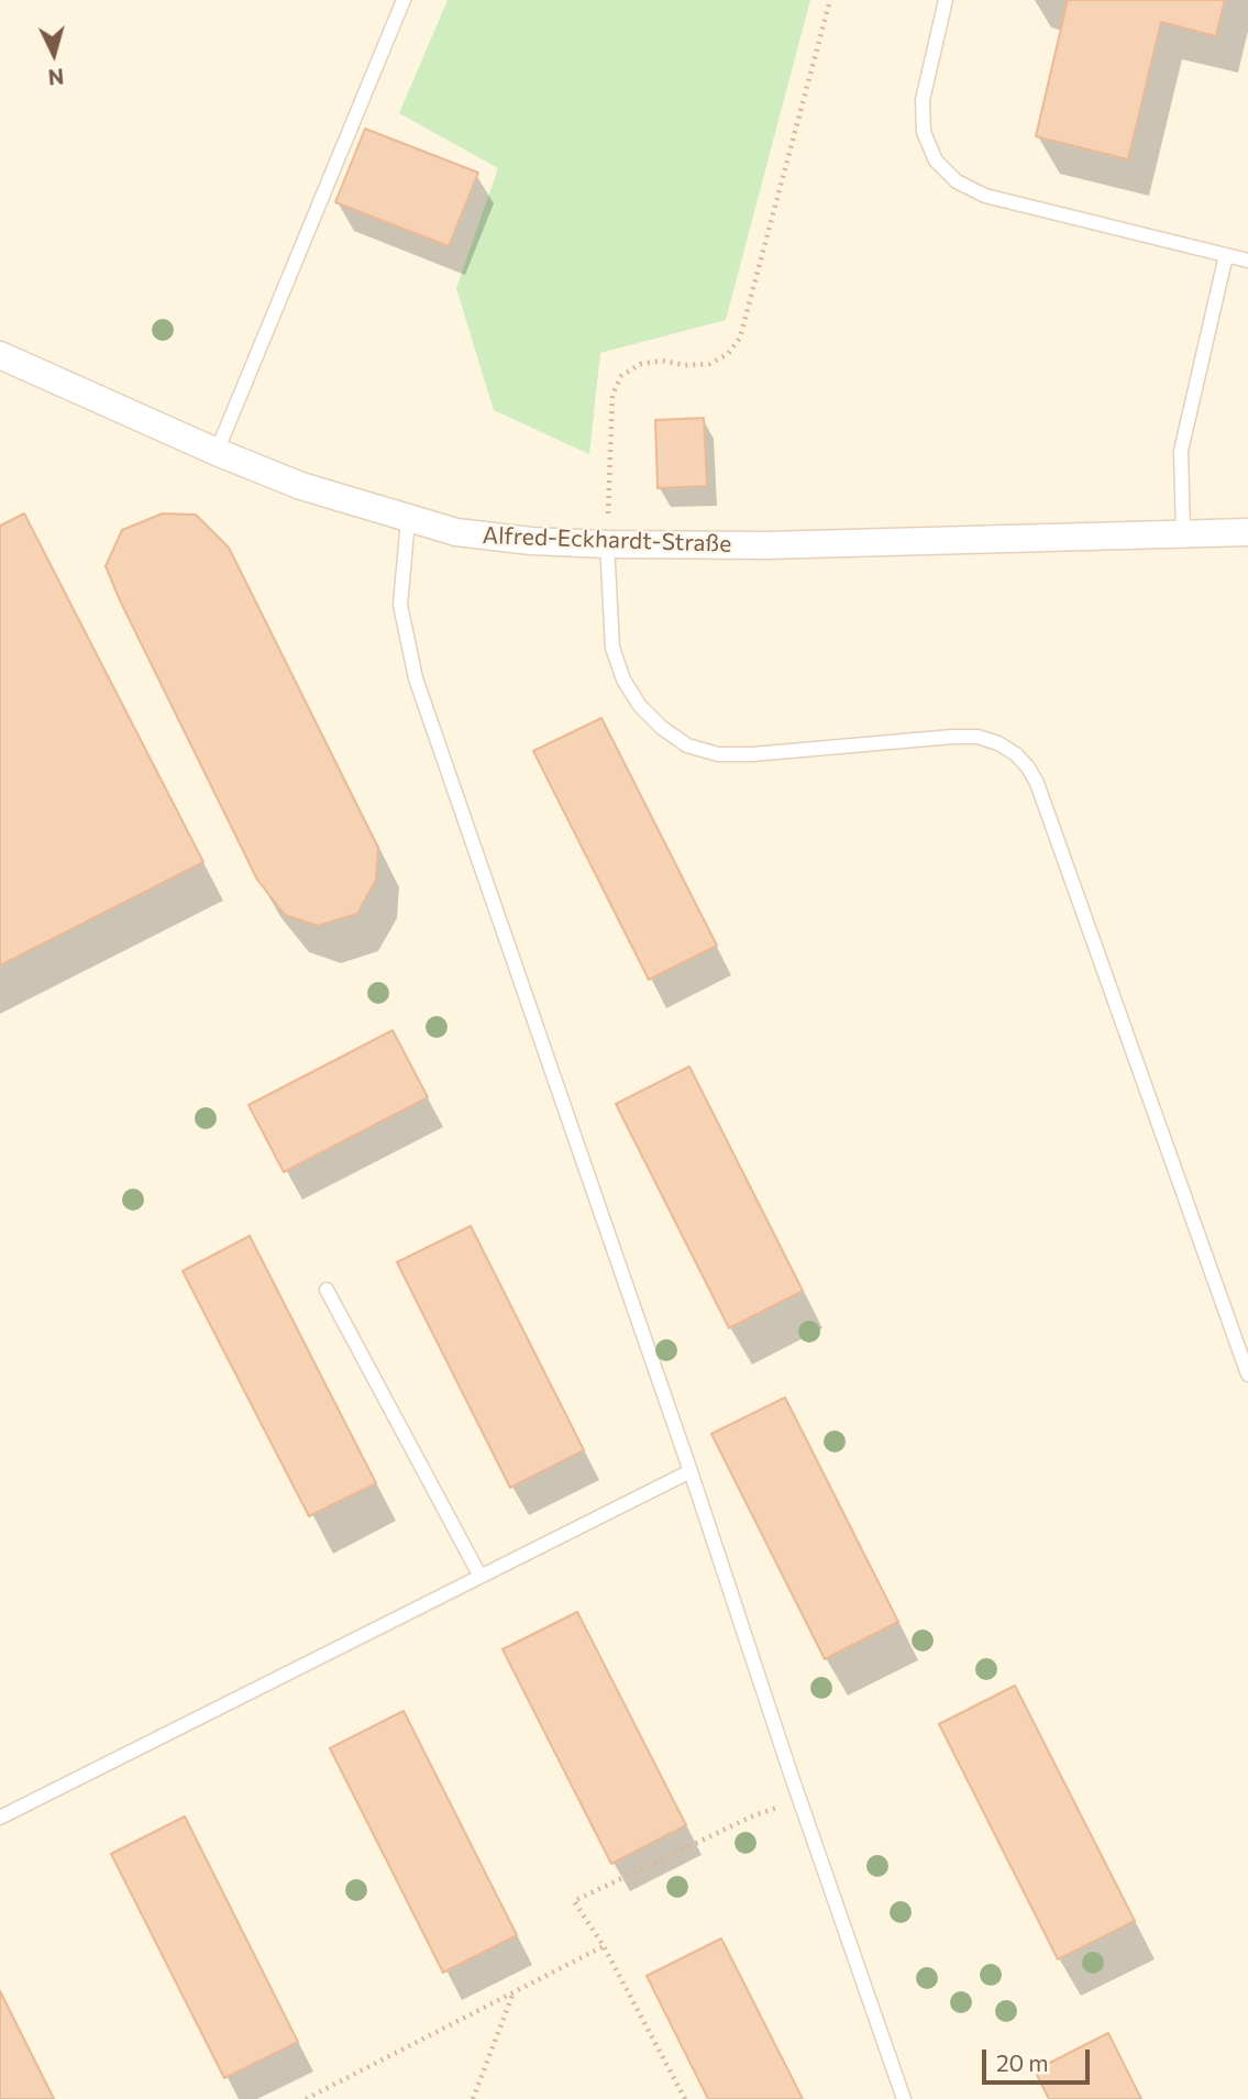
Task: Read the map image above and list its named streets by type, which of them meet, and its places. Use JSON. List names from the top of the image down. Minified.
{"streets":{"street":["Alfred-Eckhardt-Straße"]},"scale_bar":"20 m","north":"bottom"}
